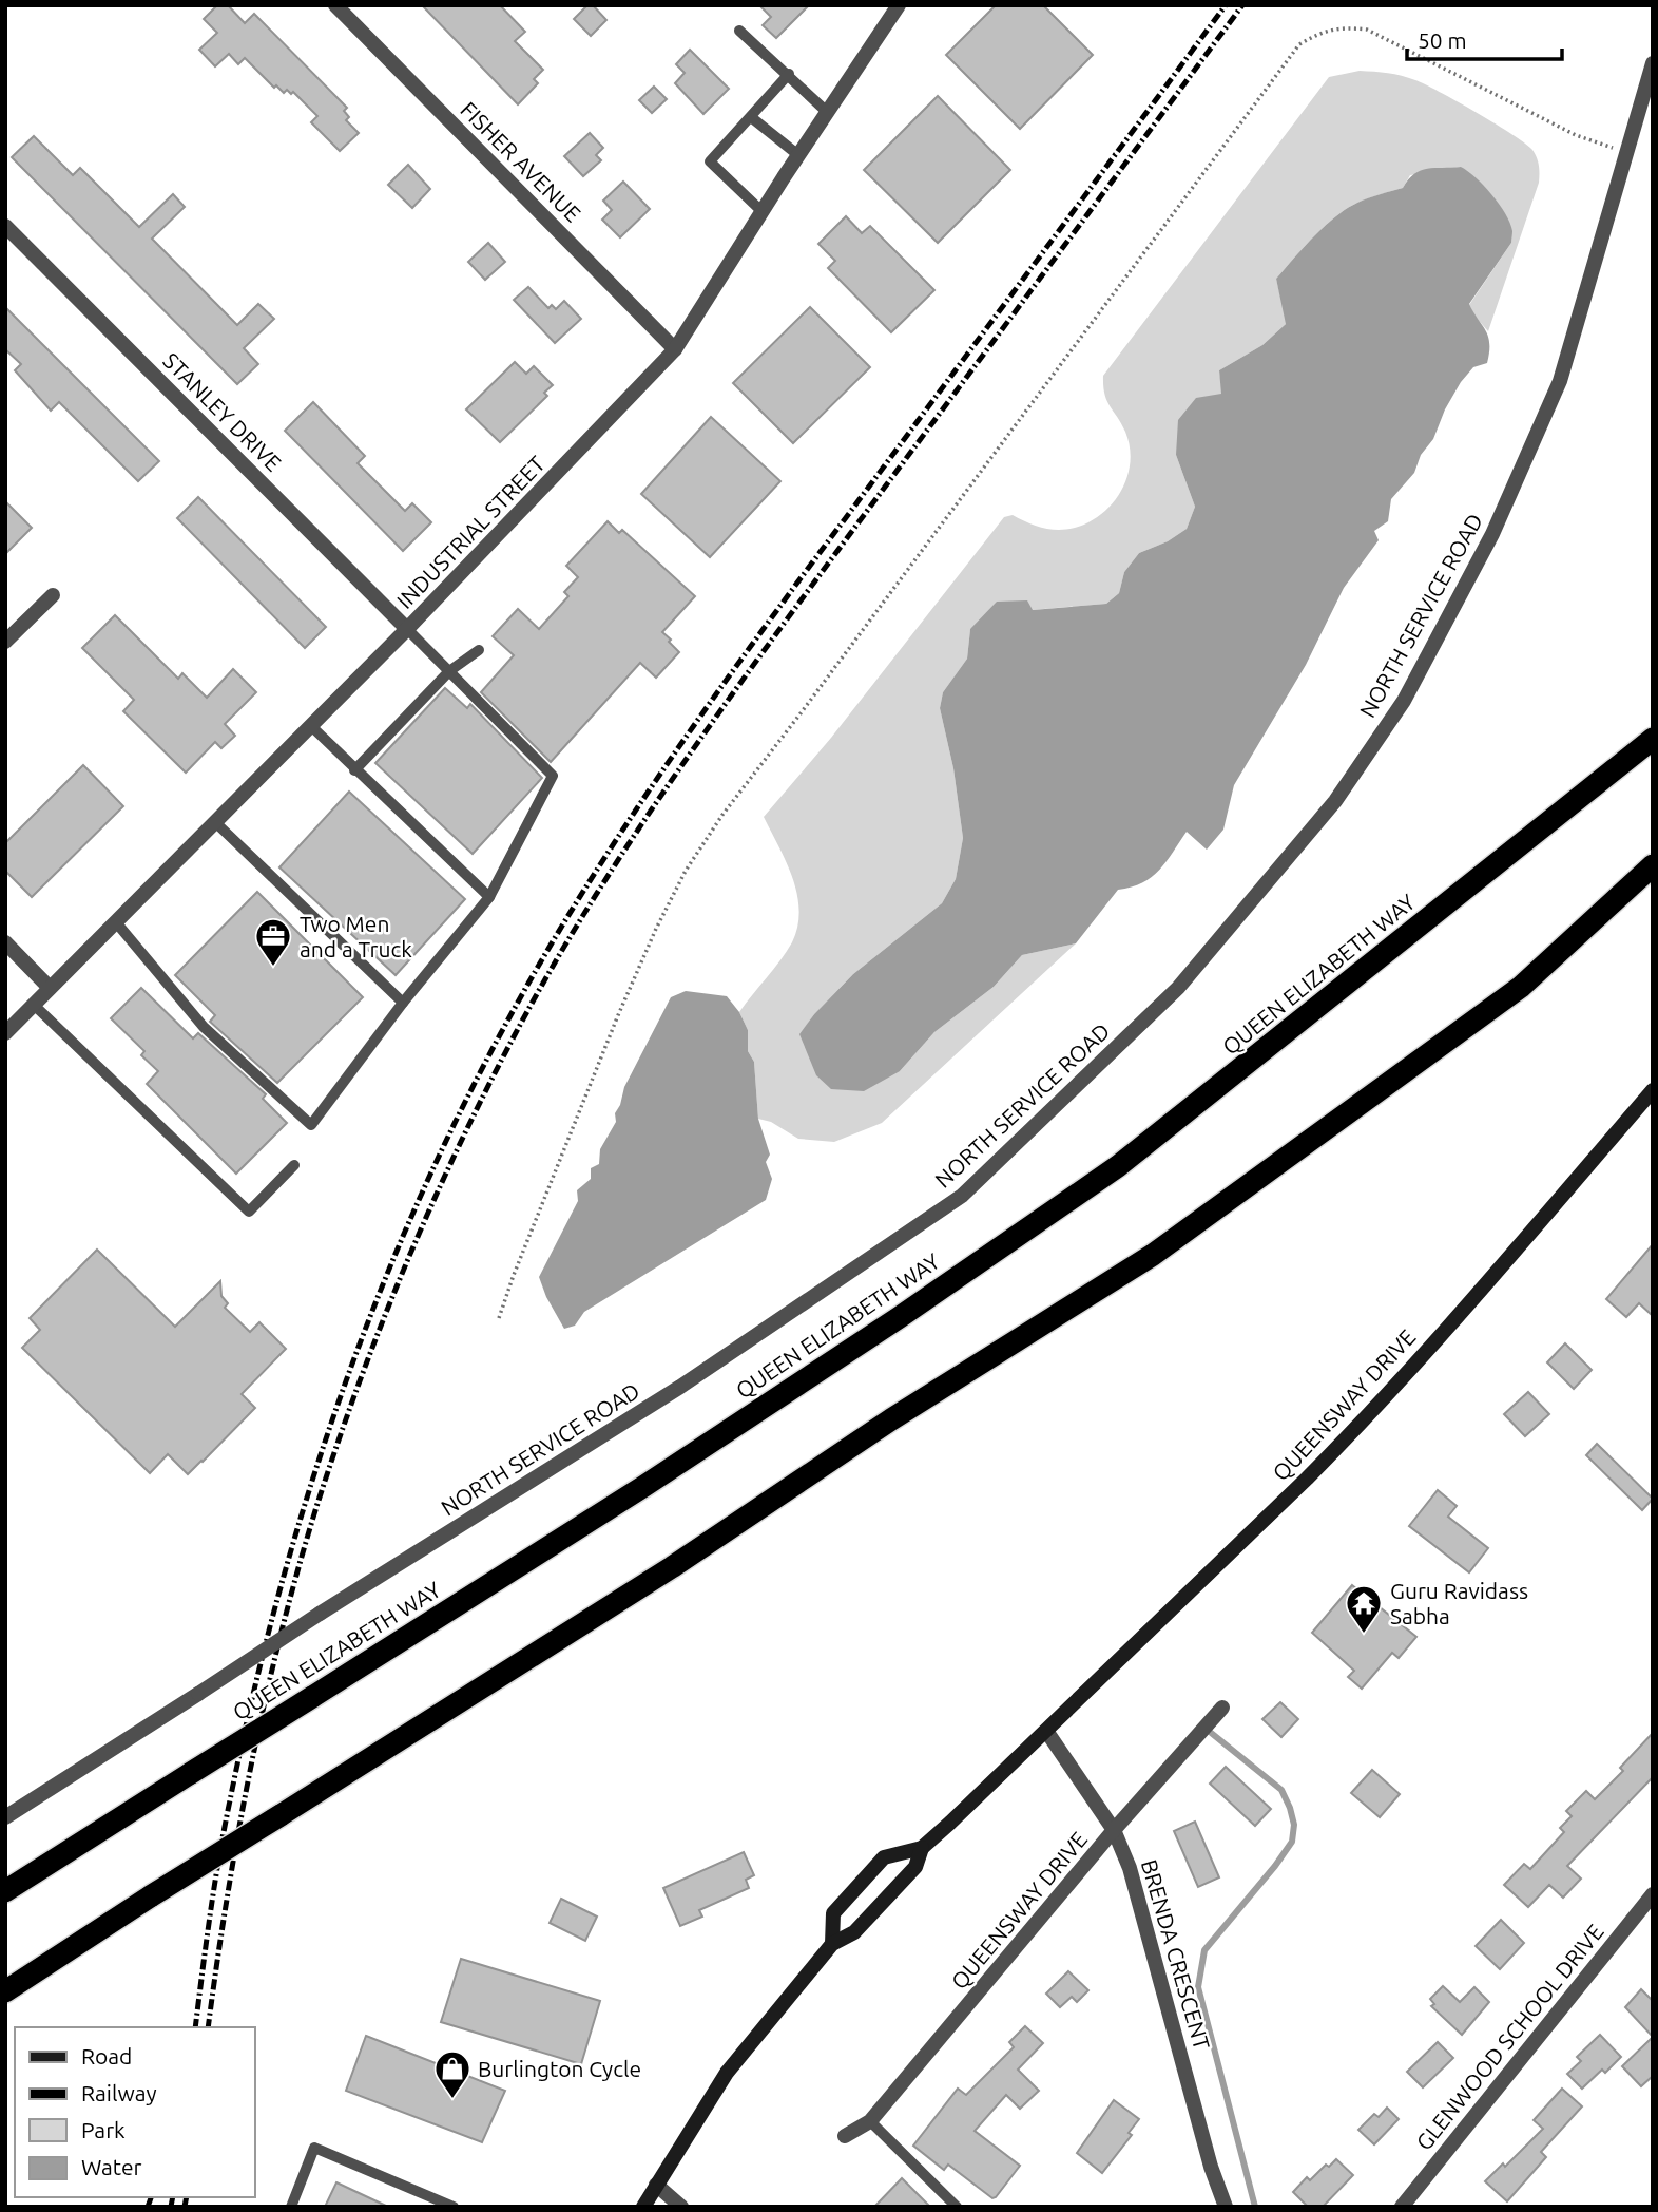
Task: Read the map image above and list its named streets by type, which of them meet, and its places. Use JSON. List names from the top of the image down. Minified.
{"streets":{"highway":["QUEEN ELIZABETH WAY"],"main road":["QUEENSWAY DRIVE"],"street":["FISHER AVENUE","STANLEY DRIVE","INDUSTRIAL STREET","NORTH SERVICE ROAD","BRENDA CRESCENT","GLENWOOD SCHOOL DRIVE"]},"crossings":[["FISHER AVENUE","INDUSTRIAL STREET"],["STANLEY DRIVE","INDUSTRIAL STREET"],["QUEENSWAY DRIVE","BRENDA CRESCENT"]],"places":{"office":["Two Men and a Truck"],"temple":["Guru Ravidass Sabha"],"shop":["Burlington Cycle"]},"legend":["Road","Railway","Park","Water"],"scale_bar":"50 m"}
